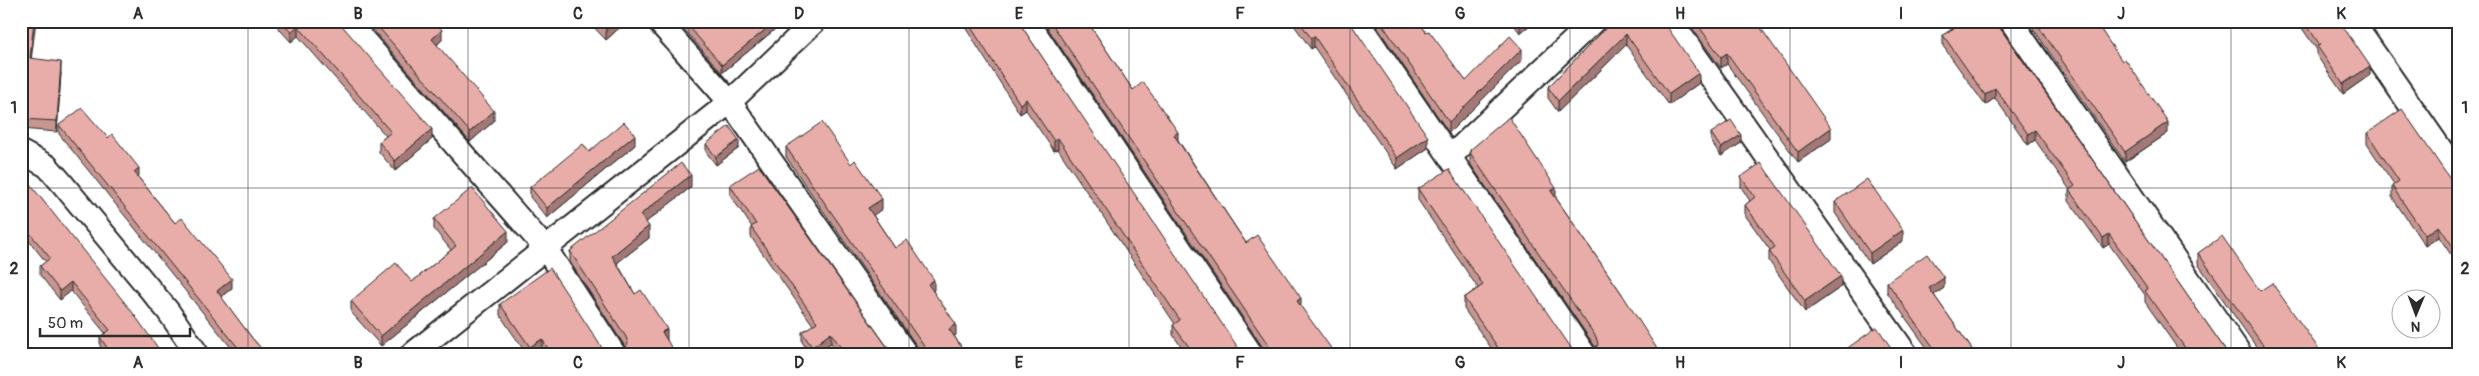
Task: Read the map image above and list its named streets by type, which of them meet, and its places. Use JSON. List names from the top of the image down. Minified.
{"scale_bar":"50 m","north":"bottom","grid":{"columns":["A","B","C","D","E","F","G","H","I","J","K"],"rows":["1","2"]}}
